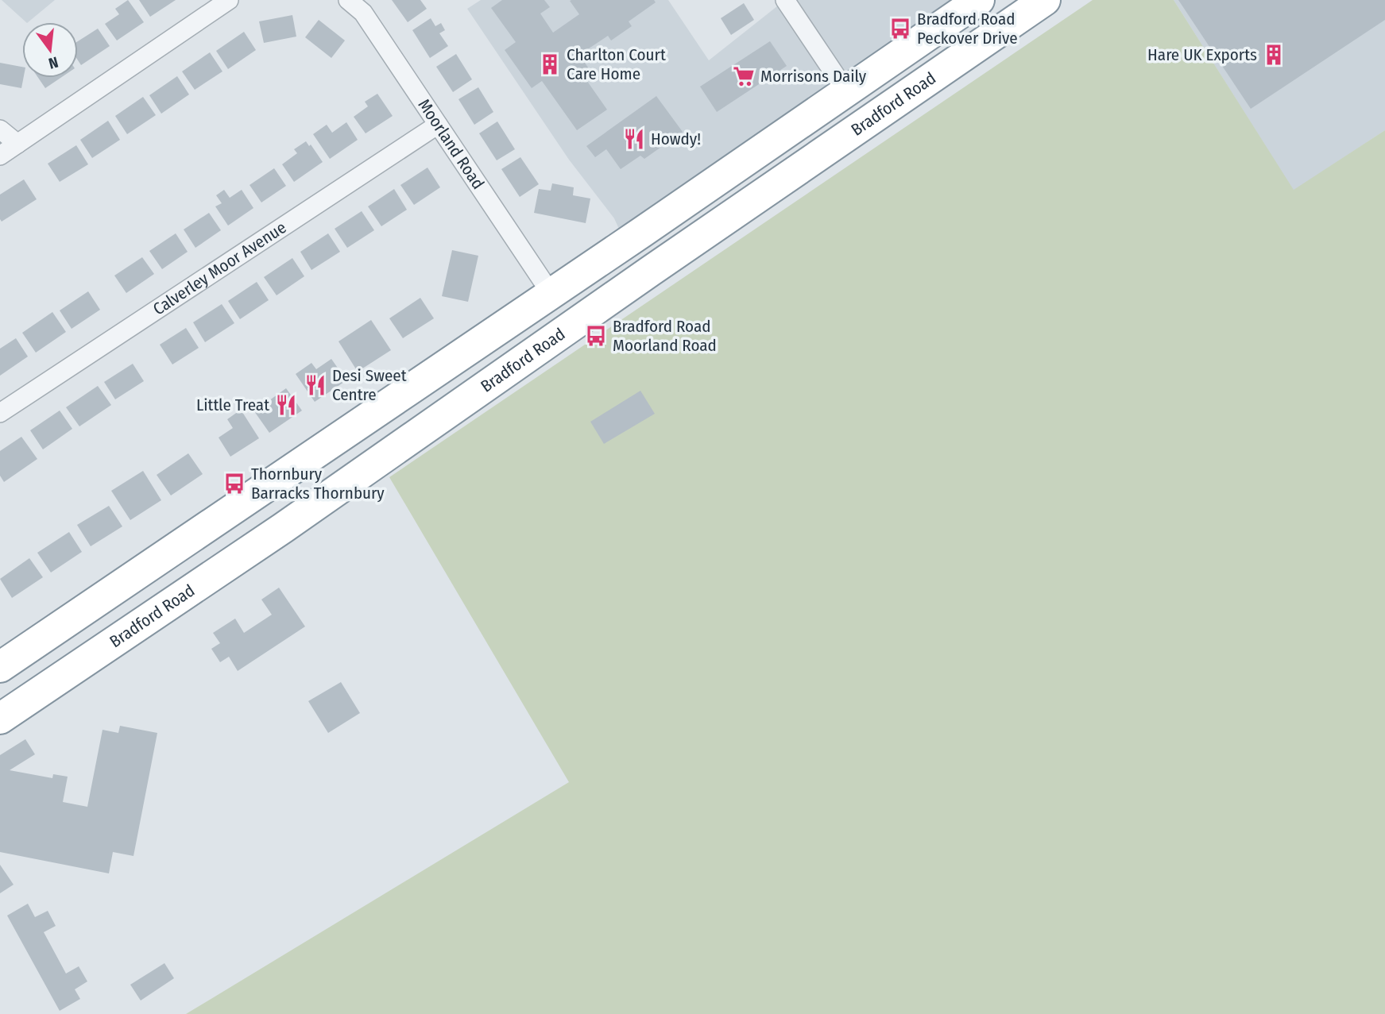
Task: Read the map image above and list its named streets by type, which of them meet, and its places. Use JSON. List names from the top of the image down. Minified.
{"streets":{"highway":["Bradford Road"],"street":["Moorland Road","Calverley Moor Avenue"]},"crossings":[["Moorland Road","Calverley Moor Avenue"]],"places":{"bus stop":["Bradford Road Peckover Drive","Bradford Road Moorland Road","Thornbury Barracks Thornbury"],"building":["Hare UK Exports","Charlton Court Care Home"],"supermarket":["Morrisons Daily"],"restaurant":["Howdy!","Desi Sweet Centre","Little Treat"]},"north":"bottom"}
